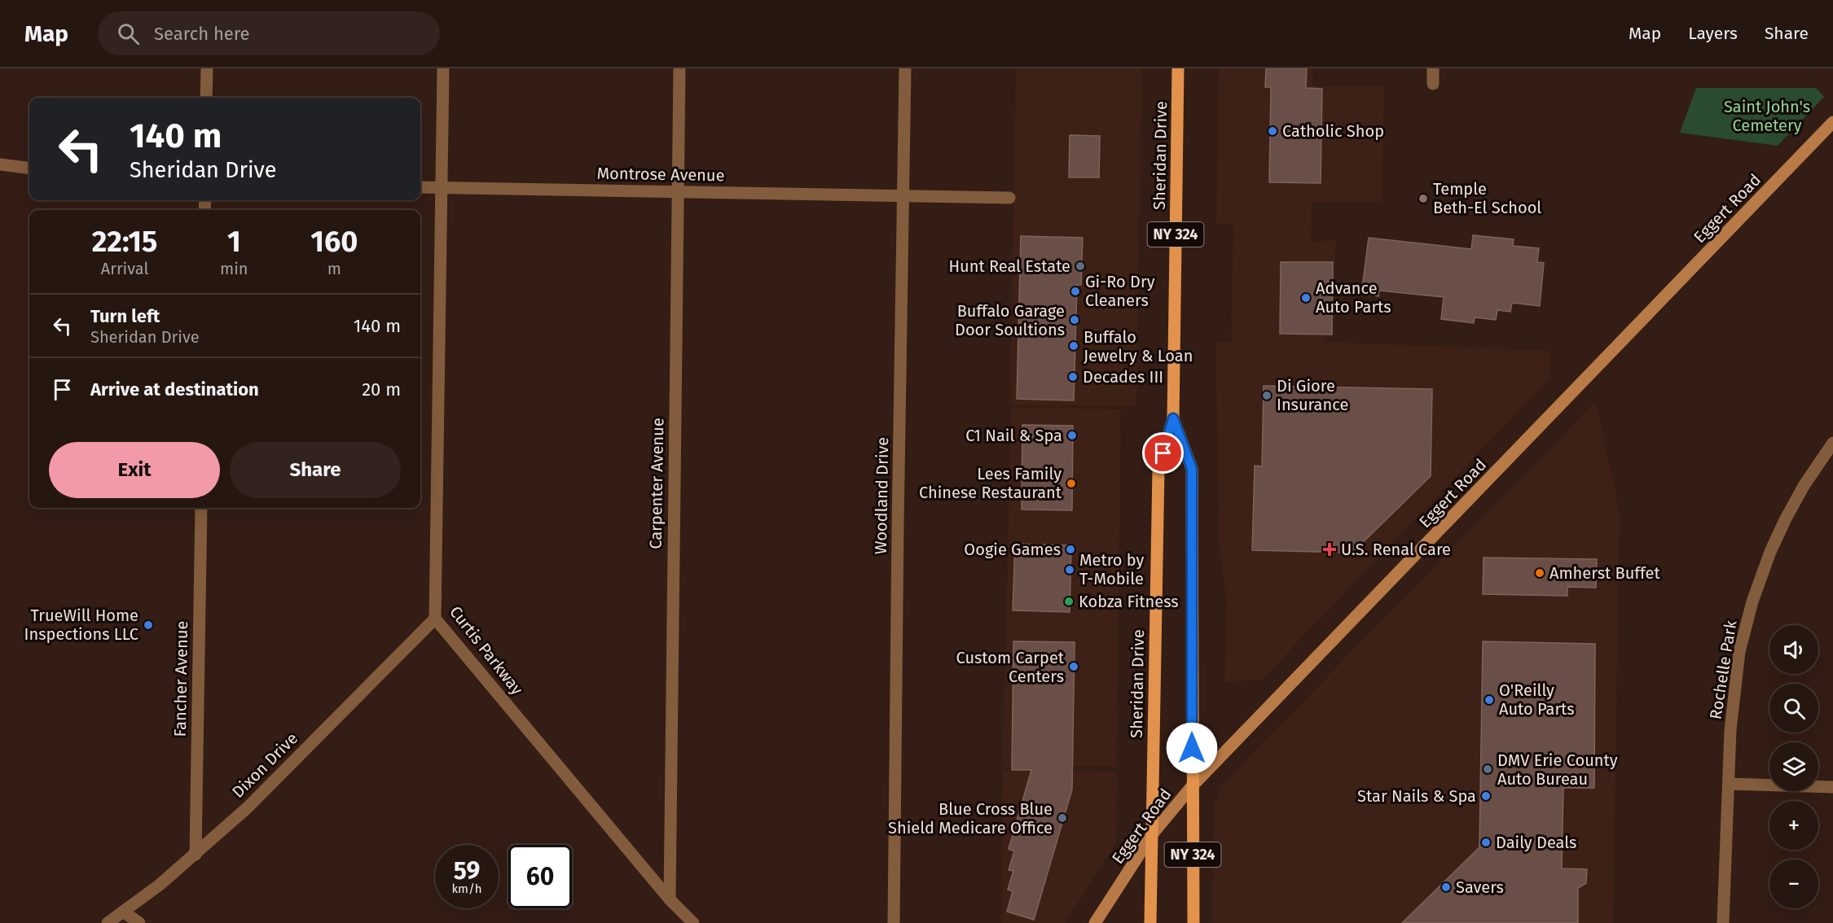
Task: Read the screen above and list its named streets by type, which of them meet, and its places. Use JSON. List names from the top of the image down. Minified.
{"streets":{"main road":["Sheridan Drive","NY 324"],"street":["Montrose Avenue","Eggert Road","Carpenter Avenue","Woodland Drive","Curtis Parkway","Rochelle Park","Fancher Avenue","Dixon Drive"]},"crossings":[["Sheridan Drive","Eggert Road"],["Montrose Avenue","Carpenter Avenue"],["Montrose Avenue","Woodland Drive"],["Montrose Avenue","Curtis Parkway"],["Carpenter Avenue","Curtis Parkway"],["Curtis Parkway","Dixon Drive"],["Fancher Avenue","Dixon Drive"]],"parks":["Saint John's Cemetery"],"places":{"other":["Catholic Shop","Temple Beth-El School","Hunt Real Estate","Gi-Ro Dry Cleaners","Advance Auto Parts","Buffalo Garage Door Soultions","Buffalo Jewelry & Loan","Decades III","Di Giore Insurance","C1 Nail & Spa","Lees Family Chinese Restaurant","Oogie Games","Metro by T-Mobile","Amherst Buffet","Kobza Fitness","TrueWill Home Inspections LLC","Custom Carpet Centers","O'Reilly Auto Parts","DMV Erie County Auto Bureau","Star Nails & Spa","Blue Cross Blue Shield Medicare Office","Daily Deals","Savers"],"health":["U.S. Renal Care"]},"page":{"header":"Map","search":"Search here","nav":["Map","Layers","Share"],"turn":["140 m","Sheridan Drive"],"eta":["22:15","Arrival","1","min","160","m"],"list":[{"name":"Turn left","note":"Sheridan Drive","value":"140 m"},{"name":"Arrive at destination","value":"20 m"}],"buttons":["Exit","Share"],"map_buttons":["+","−"],"speed":"59 km/h","limit":"60"}}
